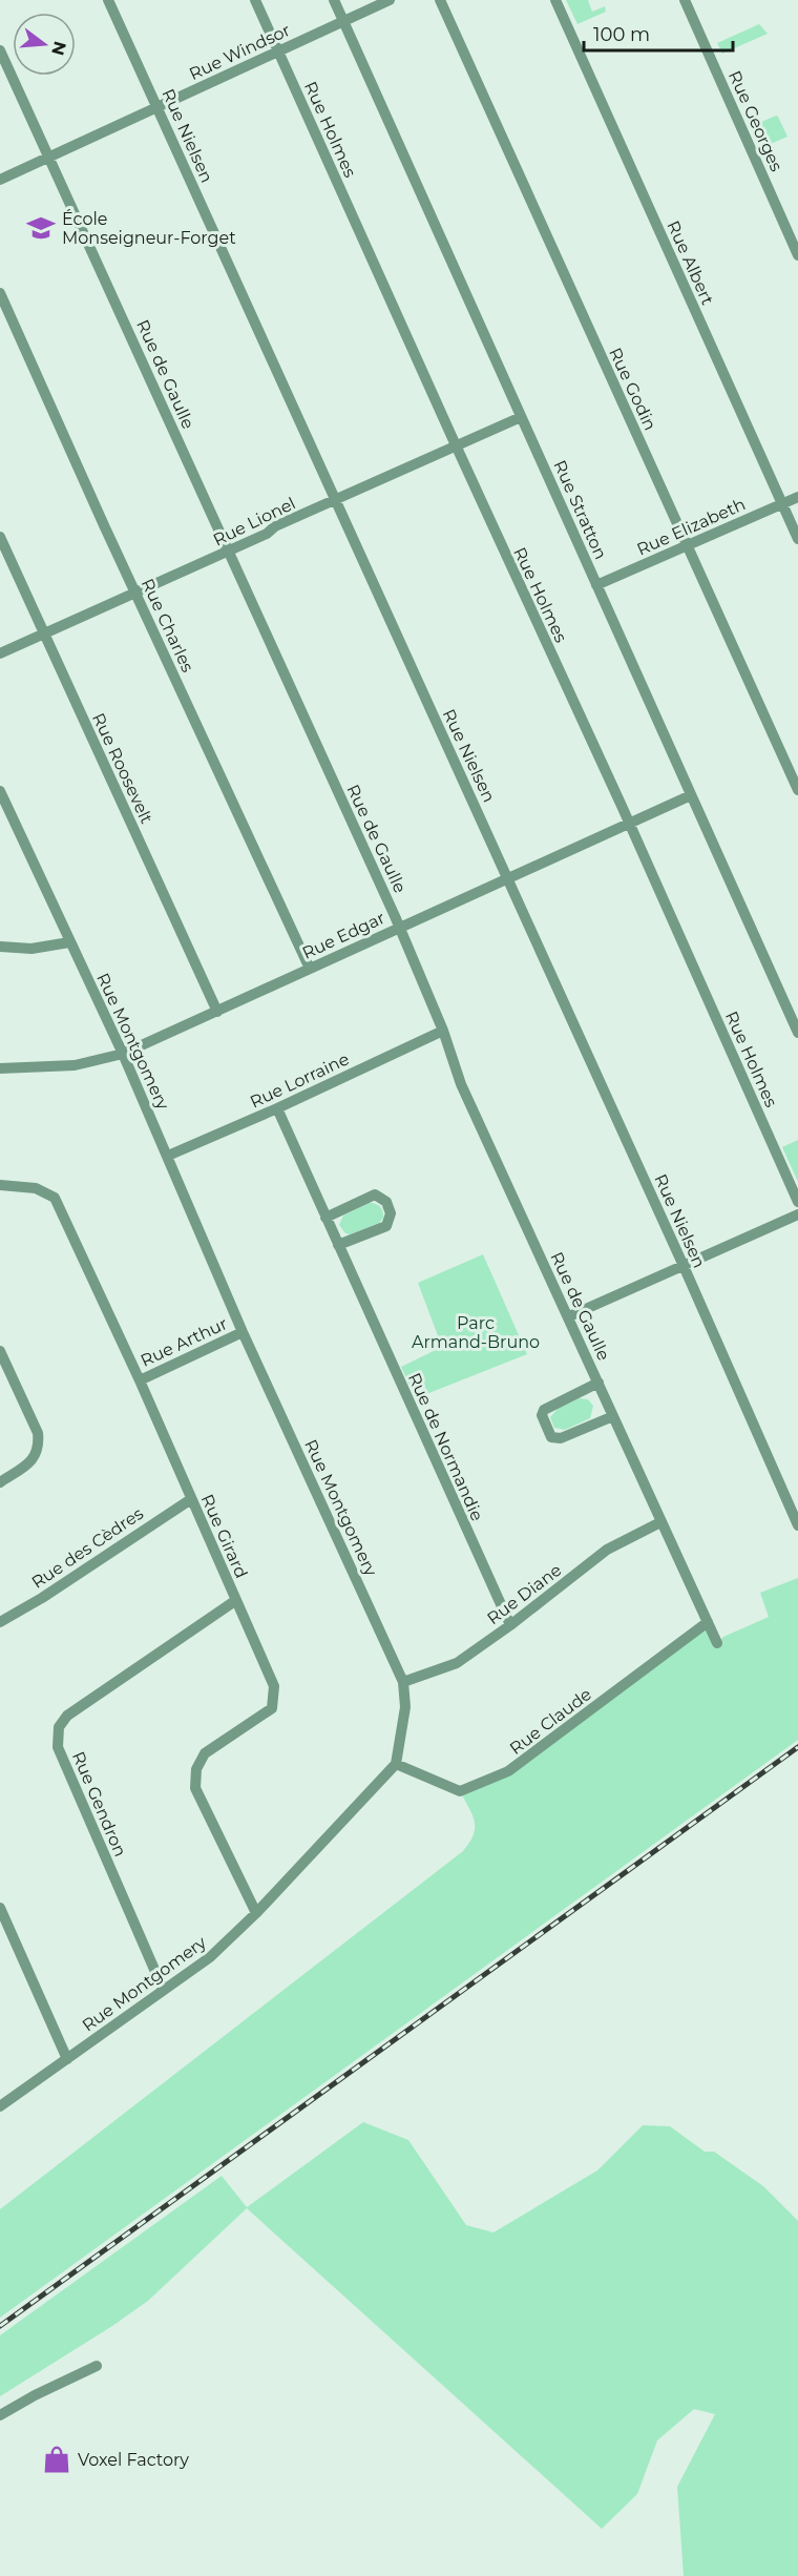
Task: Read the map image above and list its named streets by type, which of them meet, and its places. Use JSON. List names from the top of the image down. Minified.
{"streets":{"street":["Rue Windsor","Rue Georges","Rue Holmes","Rue Nielsen","Rue Albert","Rue de Gaulle","Rue Godin","Rue Stratton","Rue Lionel","Rue Elizabeth","Rue Charles","Rue Roosevelt","Rue Edgar","Rue Montgomery","Rue Lorraine","Rue Arthur","Rue de Normandie","Rue Girard","Rue des Cèdres","Rue Diane","Rue Claude","Rue Gendron"]},"crossings":[["Rue Windsor","Rue Holmes"],["Rue Windsor","Rue Nielsen"],["Rue Windsor","Rue de Gaulle"],["Rue Windsor","Rue Stratton"],["Rue Holmes","Rue Lionel"],["Rue Holmes","Rue Edgar"],["Rue Nielsen","Rue Lionel"],["Rue Nielsen","Rue Edgar"],["Rue Albert","Rue Elizabeth"],["Rue de Gaulle","Rue Lionel"],["Rue de Gaulle","Rue Edgar"],["Rue de Gaulle","Rue Lorraine"],["Rue de Gaulle","Rue Diane"],["Rue de Gaulle","Rue Claude"],["Rue Godin","Rue Elizabeth"],["Rue Stratton","Rue Lionel"],["Rue Stratton","Rue Elizabeth"],["Rue Stratton","Rue Edgar"],["Rue Lionel","Rue Charles"],["Rue Lionel","Rue Roosevelt"],["Rue Charles","Rue Edgar"],["Rue Roosevelt","Rue Edgar"],["Rue Edgar","Rue Montgomery"],["Rue Montgomery","Rue Lorraine"],["Rue Montgomery","Rue Arthur"],["Rue Montgomery","Rue Girard"],["Rue Montgomery","Rue Diane"],["Rue Montgomery","Rue Claude"],["Rue Montgomery","Rue Gendron"],["Rue Lorraine","Rue de Normandie"],["Rue Arthur","Rue Girard"],["Rue de Normandie","Rue Diane"],["Rue Girard","Rue des Cèdres"],["Rue Girard","Rue Gendron"]],"parks":["Parc Armand-Bruno"],"places":{"school or university":["École Monseigneur-Forget"],"shop":["Voxel Factory"]},"scale_bar":"100 m","north":"right"}
